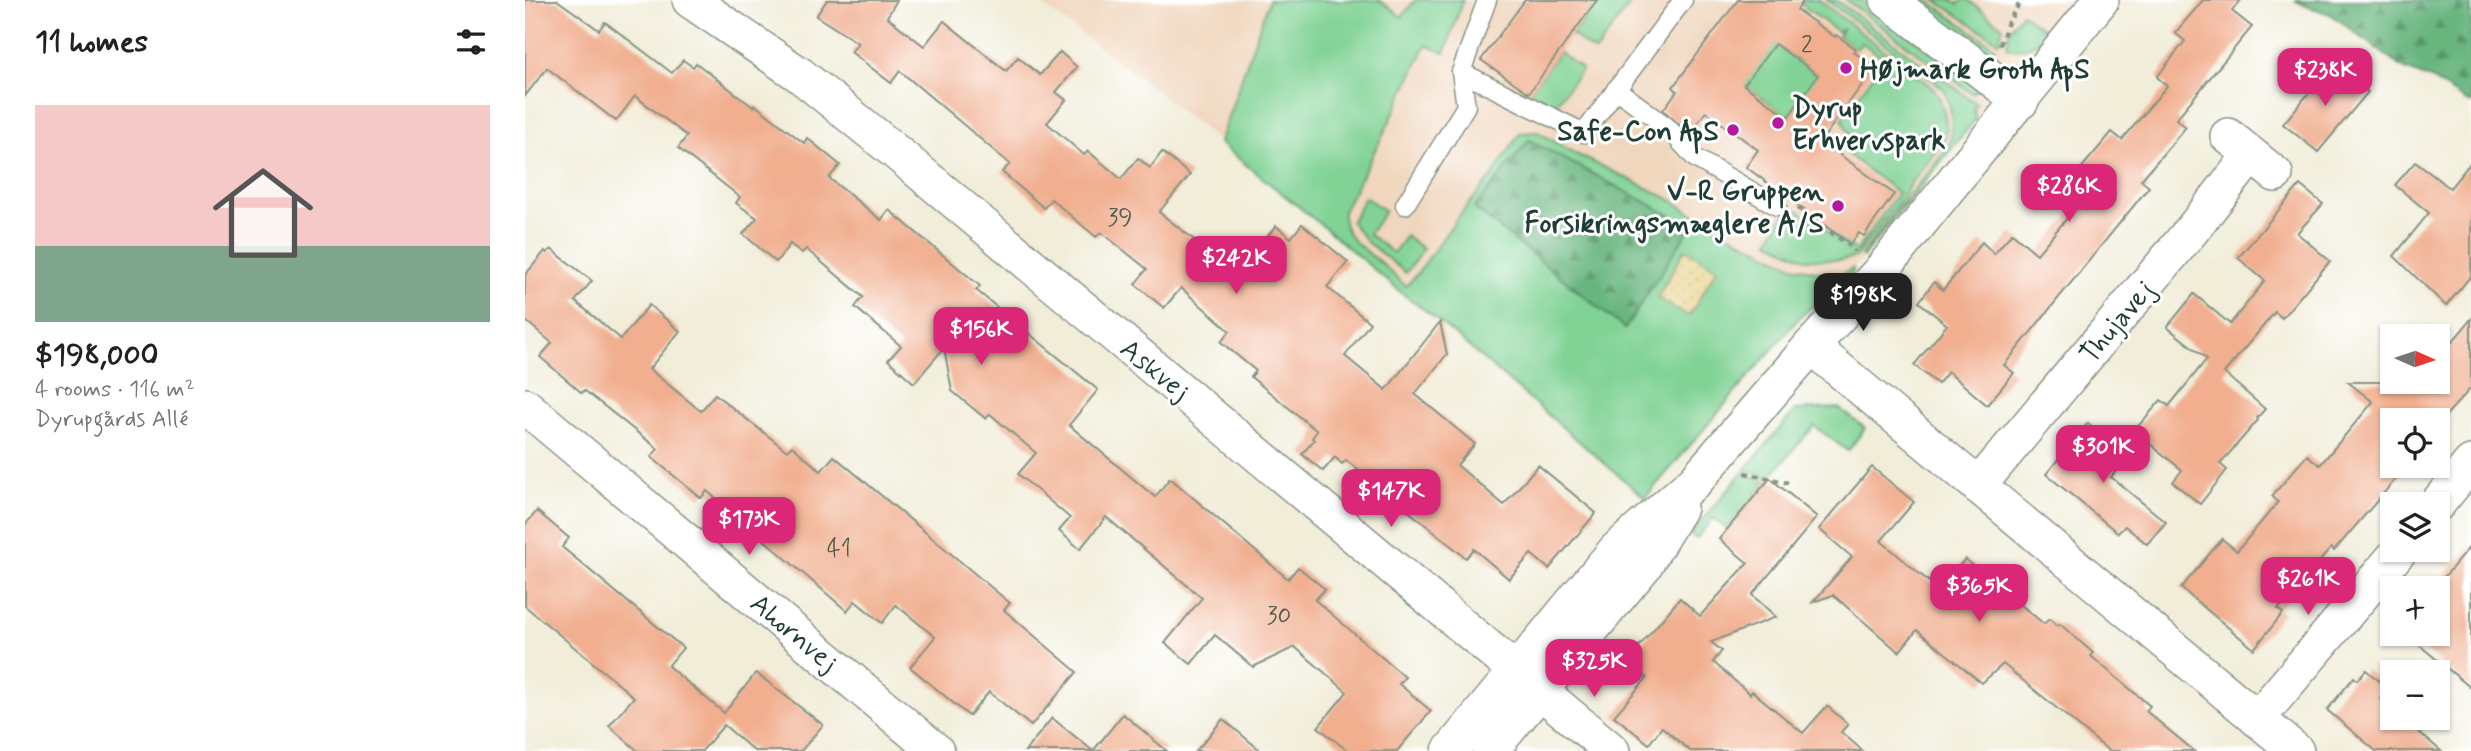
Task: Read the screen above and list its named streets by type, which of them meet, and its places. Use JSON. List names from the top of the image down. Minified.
{"streets":{"street":["Thujavej","Askvej","Ahornvej"]},"places":["Højmark Groth ApS","Dyrup Erhvervspark","Safe-Con ApS","V-R Gruppen Forsikringsmæglere A/S"],"house_numbers":["2","39","41","30"],"north":"right","page":{"heading":"11 homes","price":["$238K","$286K","$242K","$198K","$156K","$301K","$147K","$173K","$261K","$365K","$325K"],"list":[{"name":"$198,000","note":"4 rooms · 116 m² · Dyrupgårds Allé"}],"map_buttons":["+","−"]}}
